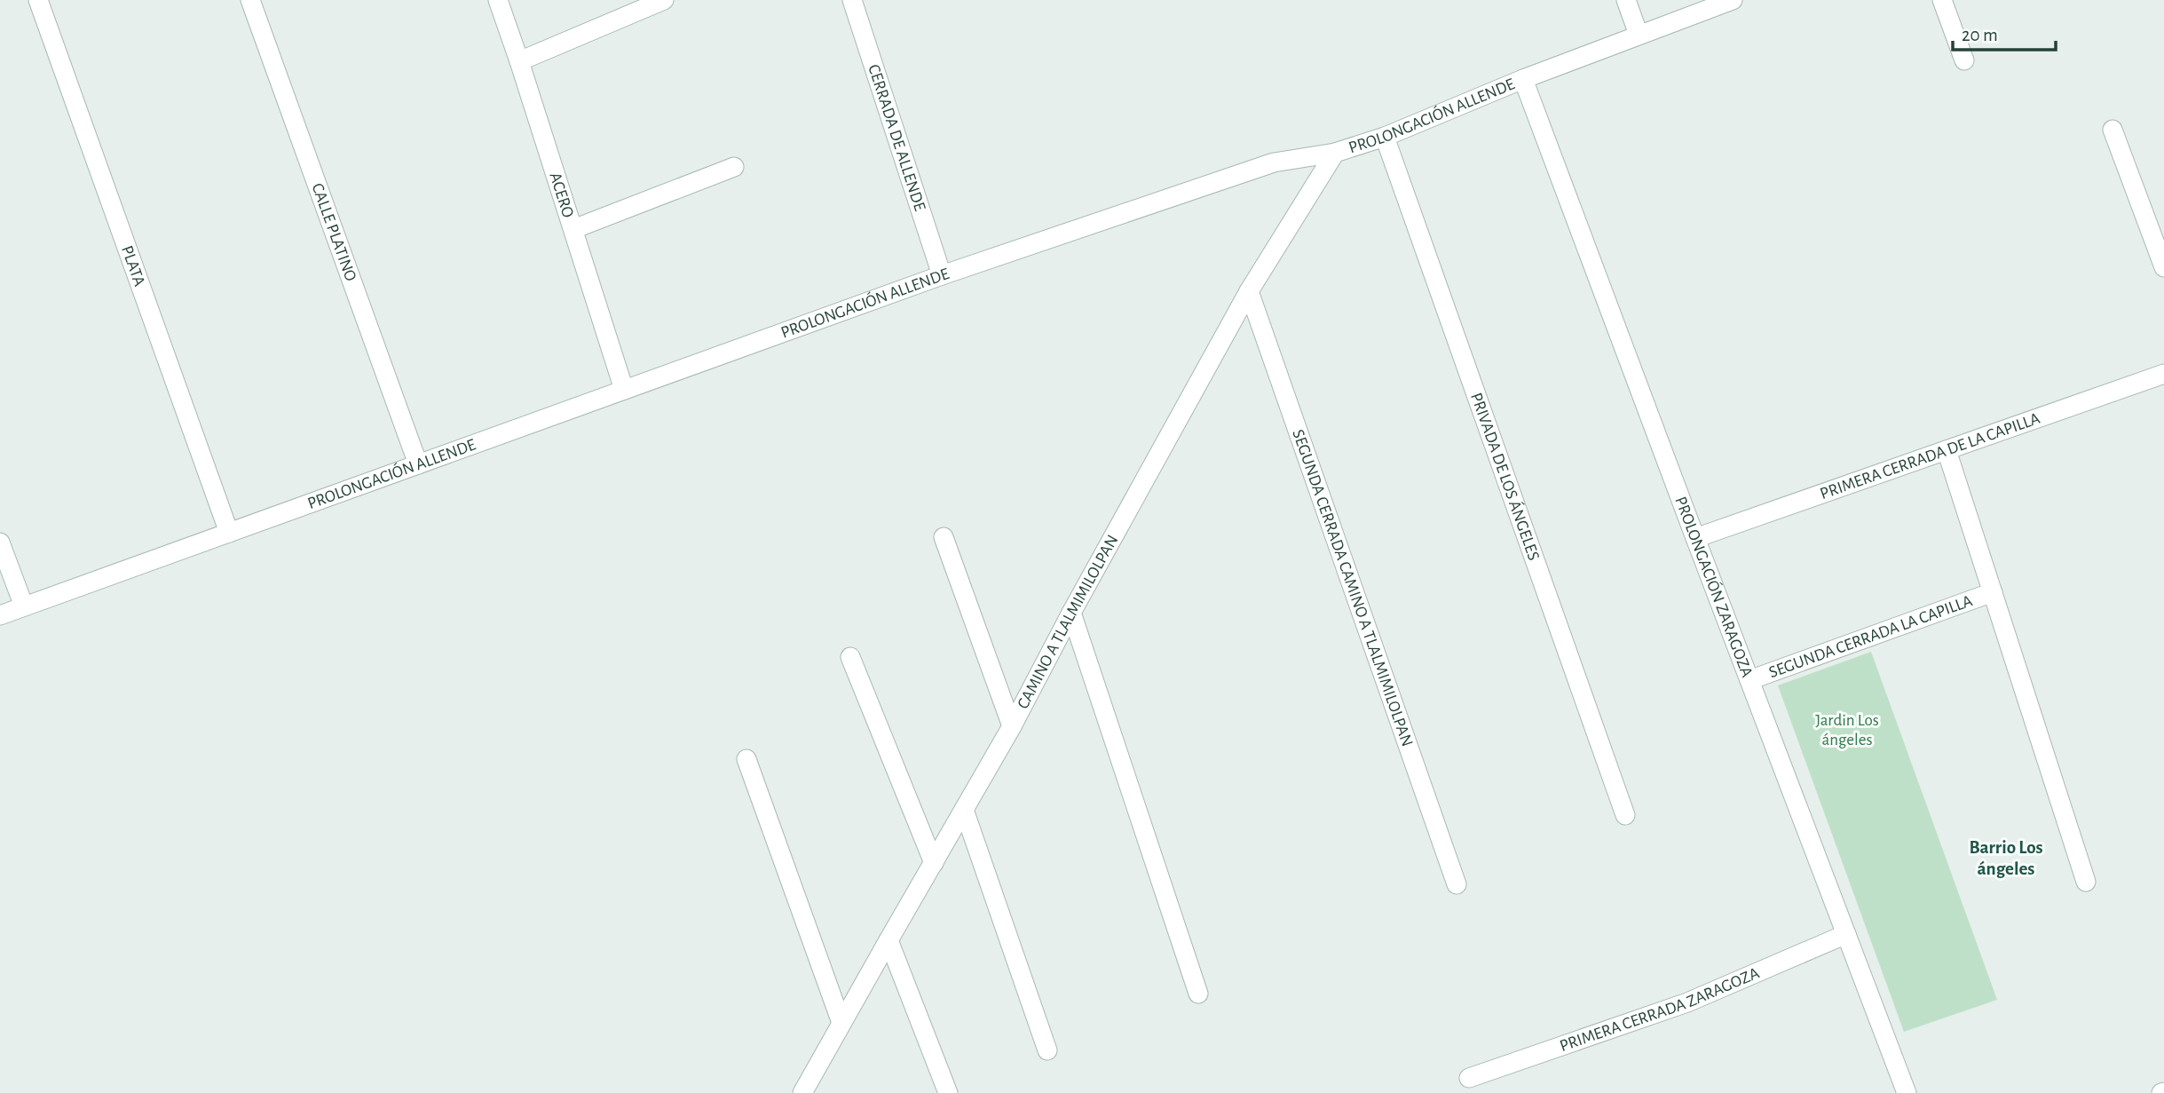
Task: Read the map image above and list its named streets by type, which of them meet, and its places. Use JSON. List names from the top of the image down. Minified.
{"streets":{"street":["PROLONGACIÓN ALLENDE","CERRADA DE ALLENDE","ACERO","CALLE PLATINO","PLATA","PRIMERA CERRADA DE LA CAPILLA","PRIVADA DE LOS ÁNGELES","PROLONGACIÓN ZARAGOZA","SEGUNDA CERRADA CAMINO A TLALMIMILOLPAN","CAMINO A TLALMIMILOLPAN","SEGUNDA CERRADA LA CAPILLA","PRIMERA CERRADA ZARAGOZA"]},"crossings":[["PROLONGACIÓN ALLENDE","CERRADA DE ALLENDE"],["PROLONGACIÓN ALLENDE","ACERO"],["PROLONGACIÓN ALLENDE","CALLE PLATINO"],["PROLONGACIÓN ALLENDE","PLATA"],["PROLONGACIÓN ALLENDE","PRIVADA DE LOS ÁNGELES"],["PROLONGACIÓN ALLENDE","PROLONGACIÓN ZARAGOZA"],["PROLONGACIÓN ALLENDE","CAMINO A TLALMIMILOLPAN"],["PRIMERA CERRADA DE LA CAPILLA","PROLONGACIÓN ZARAGOZA"],["PROLONGACIÓN ZARAGOZA","SEGUNDA CERRADA LA CAPILLA"],["PROLONGACIÓN ZARAGOZA","PRIMERA CERRADA ZARAGOZA"],["SEGUNDA CERRADA CAMINO A TLALMIMILOLPAN","CAMINO A TLALMIMILOLPAN"]],"districts":["Barrio Los ángeles"],"parks":["Jardin Los ángeles"],"scale_bar":"20 m"}
